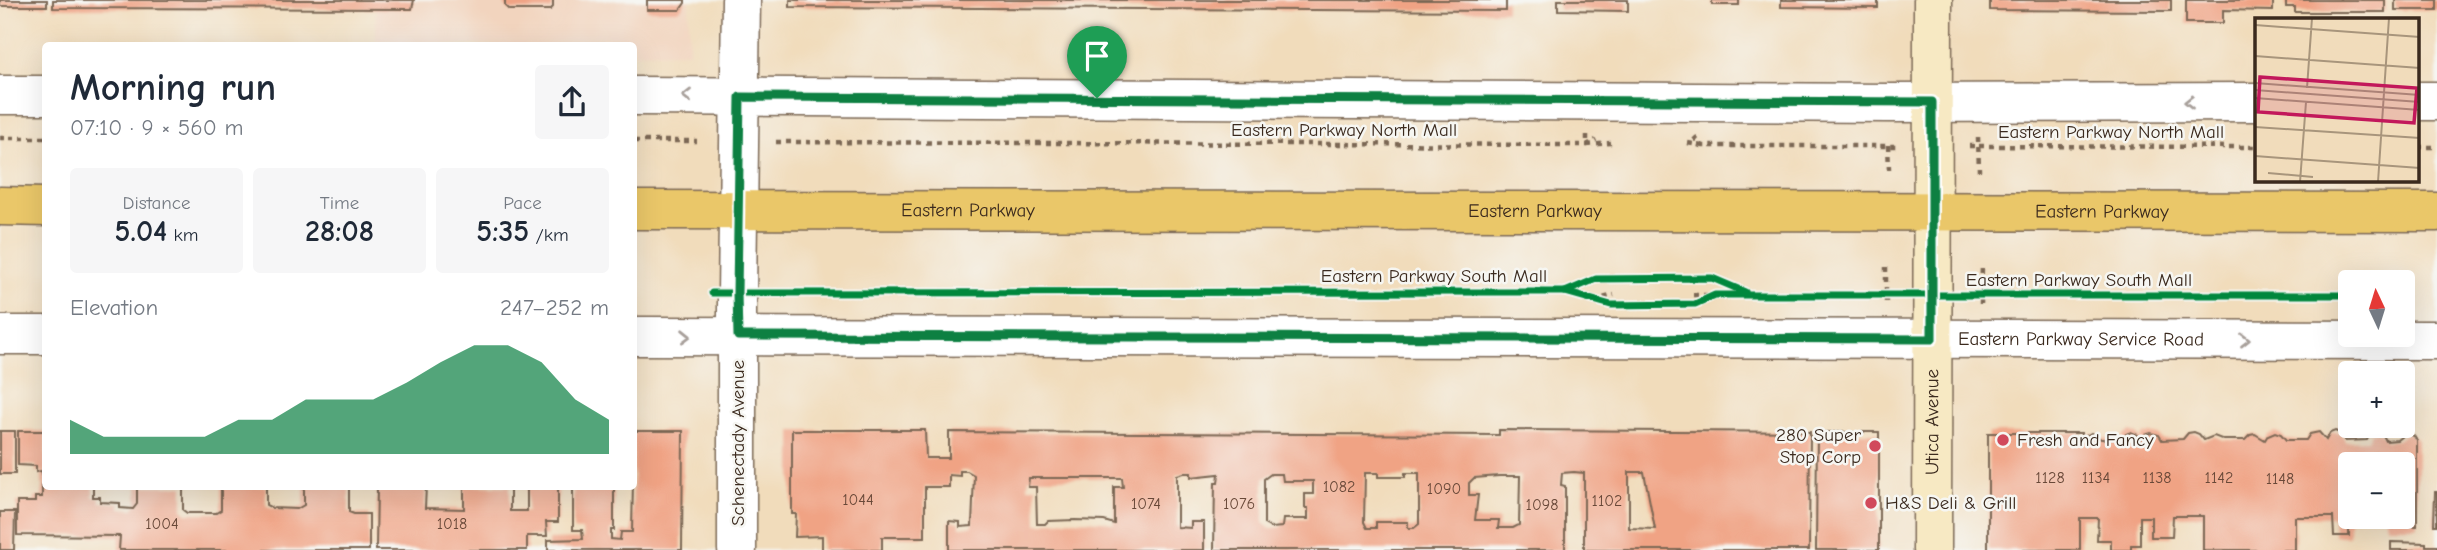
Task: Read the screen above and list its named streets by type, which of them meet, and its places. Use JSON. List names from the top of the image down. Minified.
{"streets":{"main road":["Eastern Parkway","Utica Avenue"],"street":["Eastern Parkway Service Road","Schenectady Avenue"],"path":["Eastern Parkway North Mall"],"cycle path":["Eastern Parkway South Mall"]},"crossings":[["Eastern Parkway","Utica Avenue"],["Eastern Parkway","Schenectady Avenue"],["Eastern Parkway South Mall","Utica Avenue"],["Eastern Parkway Service Road","Utica Avenue"],["Eastern Parkway Service Road","Schenectady Avenue"]],"places":["Fresh and Fancy","280 Super Stop Corp","H&S Deli & Grill"],"house_numbers":["1128","1134","1138","1142","1148","1082","1090","1044","1102","1074","1076","1098","1004","1018"],"north":"top","page":{"heading":["Morning run","07:10 · 9 × 560 m"],"stats":[["Distance","5.04 km"],["Time","28:08"],["Pace","5:35 /km"]],"map_buttons":["+","−"],"chart":["Elevation","247–252 m"]}}
